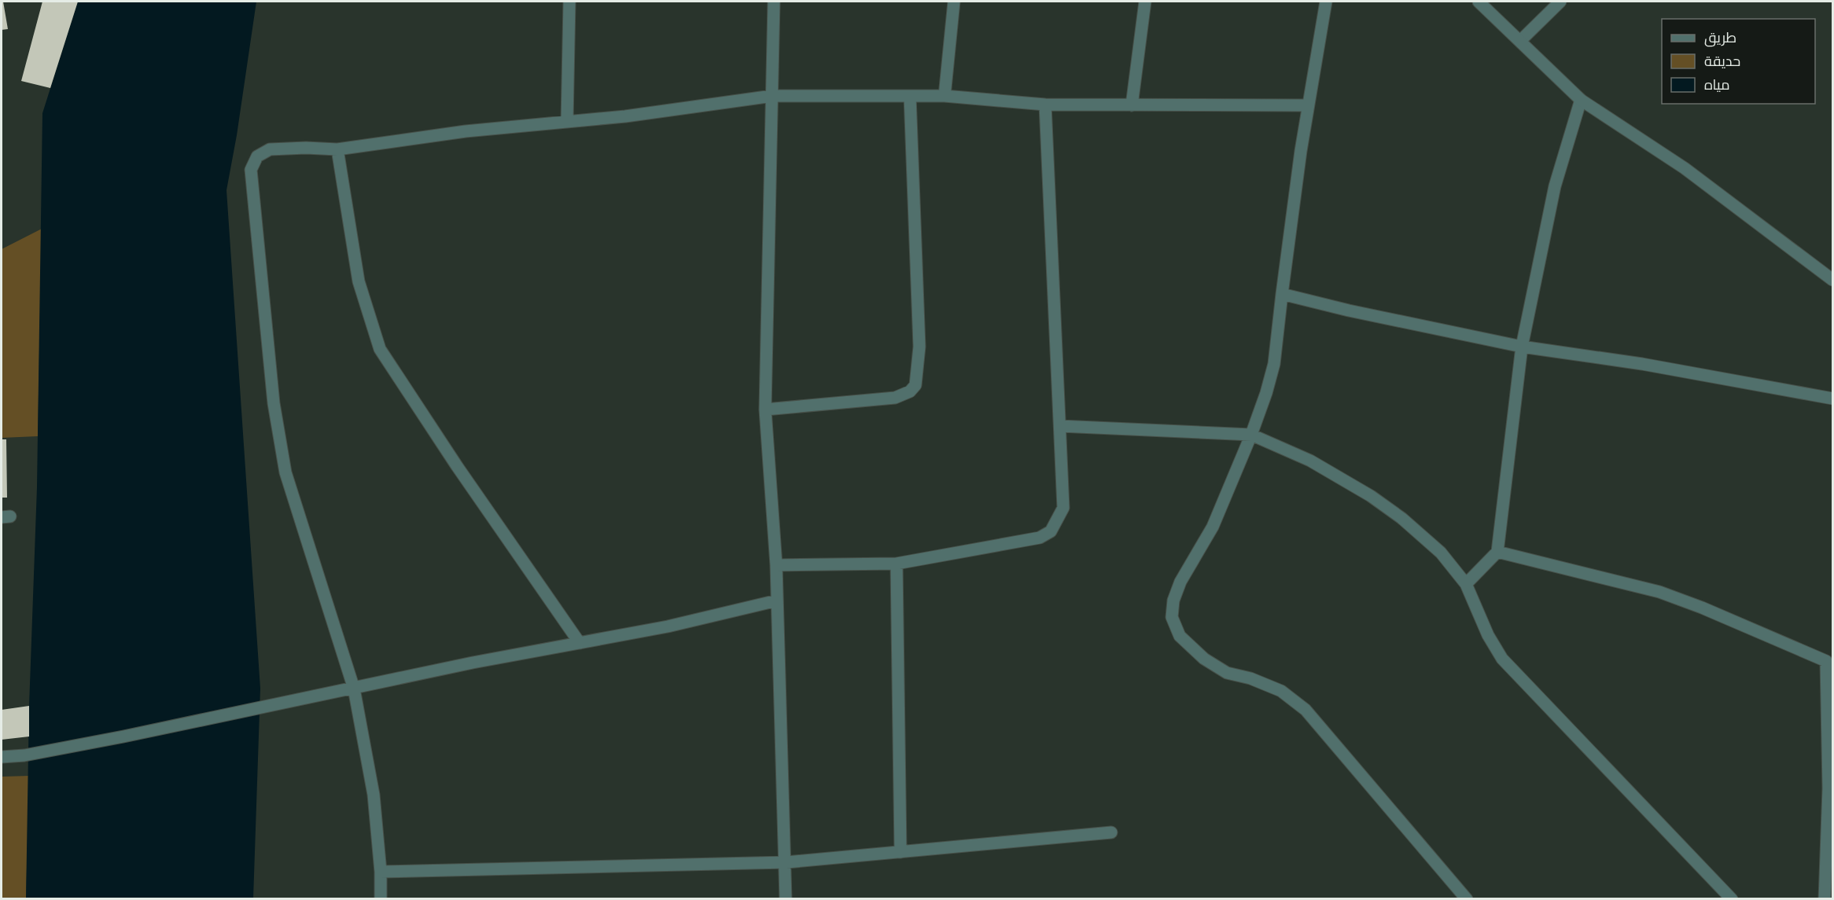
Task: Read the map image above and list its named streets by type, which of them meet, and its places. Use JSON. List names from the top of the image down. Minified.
{"legend":["طريق","حديقة","مياه"]}
